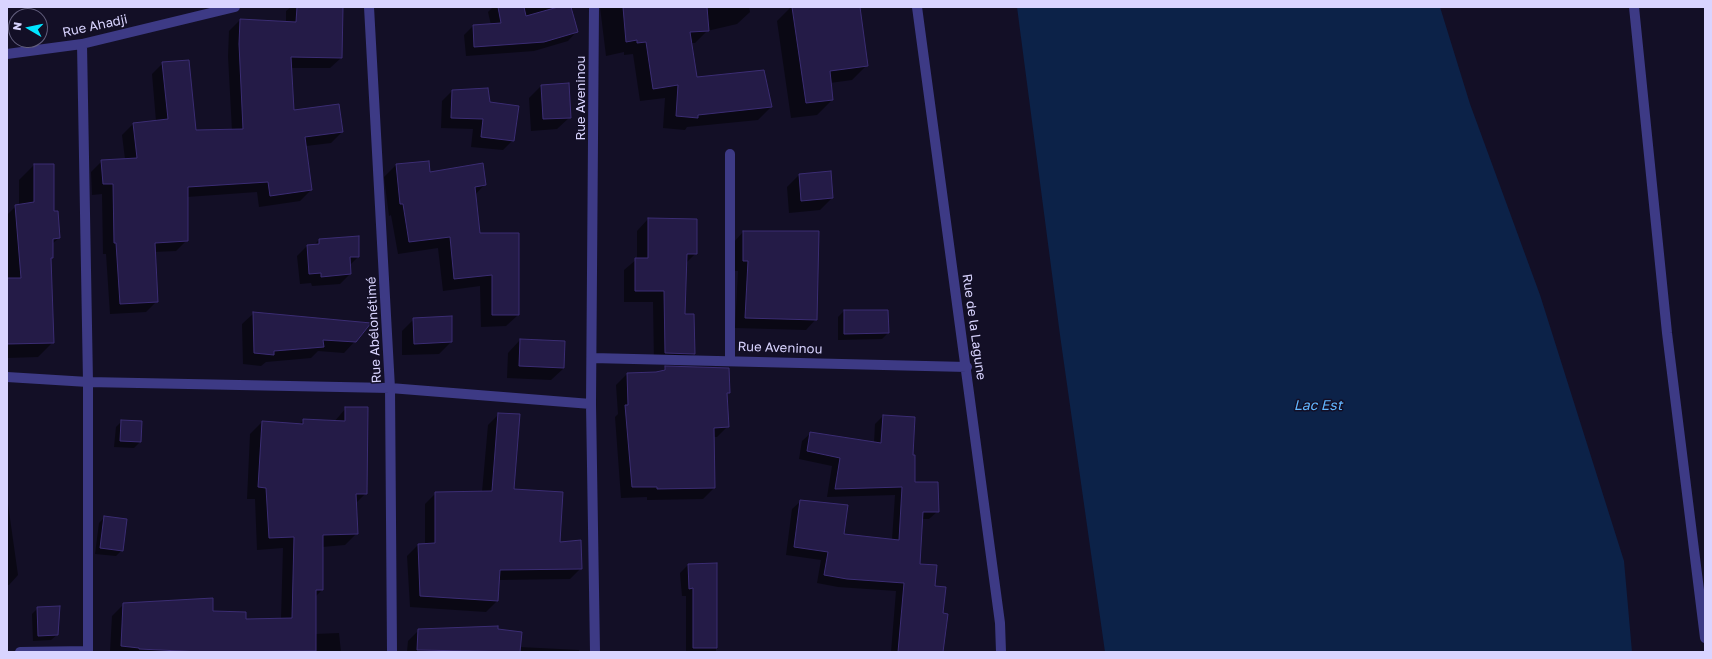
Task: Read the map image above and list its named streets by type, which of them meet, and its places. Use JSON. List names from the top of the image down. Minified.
{"streets":{"street":["Rue Ahadji","Rue Aveninou","Rue de la Lagune","Rue Abélonétimé"]},"crossings":[["Rue Aveninou","Rue de la Lagune"]],"water":["Lac Est"],"north":"left"}
